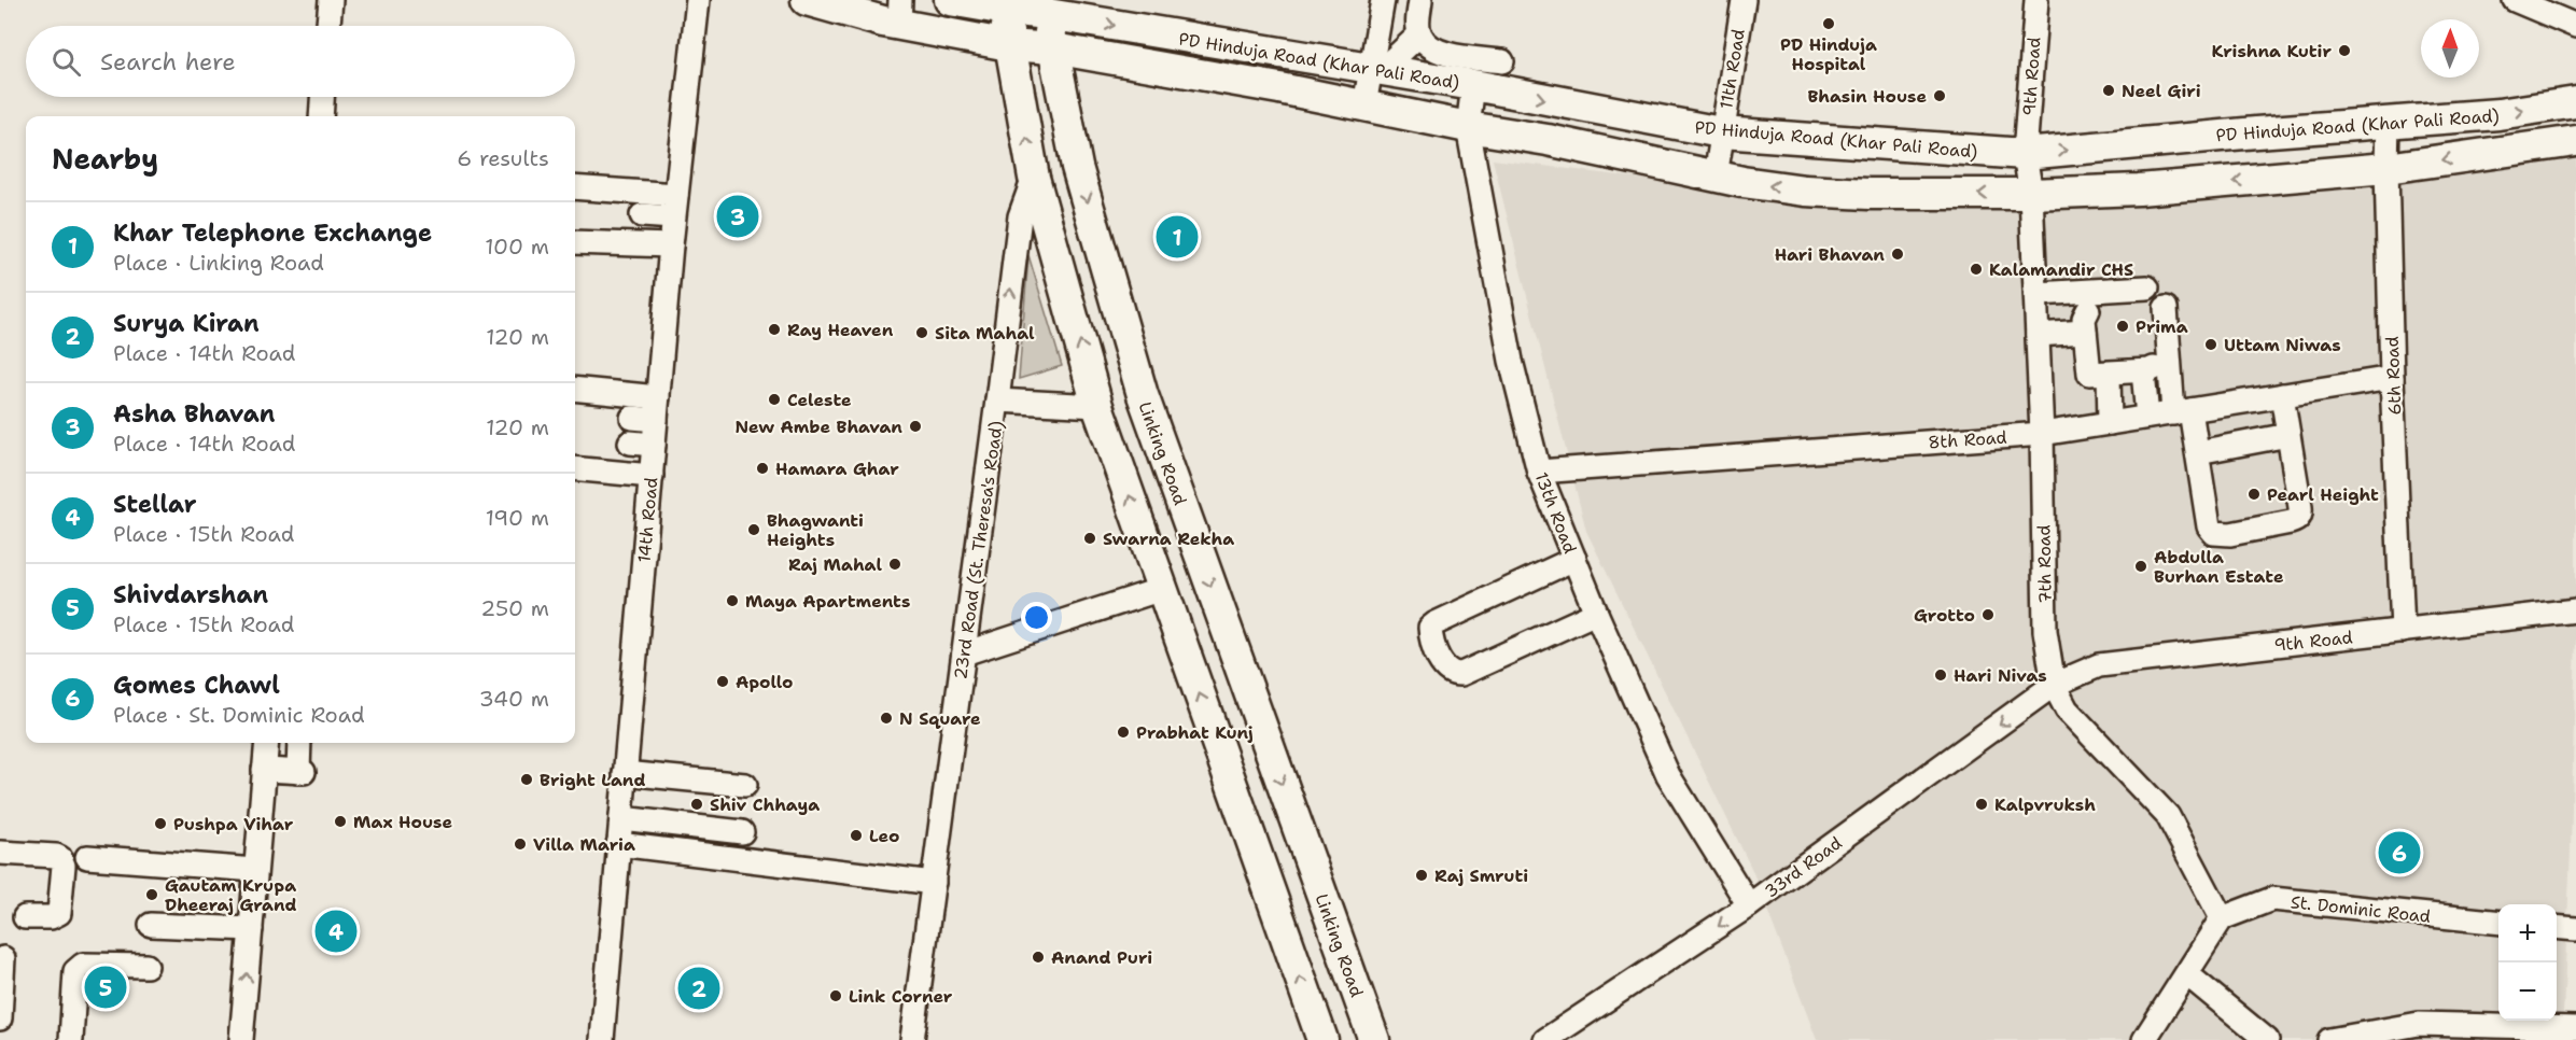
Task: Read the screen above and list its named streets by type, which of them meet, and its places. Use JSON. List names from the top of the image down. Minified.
{"streets":{"street":["PD Hinduja Road (Khar Pali Road)","11th Road","9th Road","6th Road","8th Road","Linking Road","13th Road","14th Road","23rd Road (St. Theresa's Road)","7th Road","33rd Road","St. Dominic Road"]},"crossings":[["PD Hinduja Road (Khar Pali Road)","11th Road"],["PD Hinduja Road (Khar Pali Road)","9th Road"],["PD Hinduja Road (Khar Pali Road)","6th Road"],["PD Hinduja Road (Khar Pali Road)","Linking Road"],["PD Hinduja Road (Khar Pali Road)","13th Road"],["PD Hinduja Road (Khar Pali Road)","7th Road"],["9th Road","6th Road"],["9th Road","7th Road"],["9th Road","33rd Road"],["6th Road","8th Road"],["8th Road","13th Road"],["8th Road","7th Road"],["13th Road","33rd Road"],["7th Road","33rd Road"],["7th Road","St. Dominic Road"]],"one_way":["33rd Road"],"places":["PD Hinduja Hospital","Krishna Kutir","Neel Giri","Bhasin House","Hari Bhavan","Kalamandir CHS","Prima","Ray Heaven","Sita Mahal","Uttam Niwas","Celeste","New Ambe Bhavan","Hamara Ghar","Pearl Height","Bhagwanti Heights","Swarna Rekha","Raj Mahal","Abdulla Burhan Estate","Maya Apartments","Grotto","Hari Nivas","Apollo","N Square","Prabhat Kunj","Bright Land","Shiv Chhaya","Kalpvruksh","Max House","Pushpa Vihar","Leo","Villa Maria","Raj Smruti","Gautam Krupa Dheeraj Grand","Anand Puri","Link Corner"],"north":"top","page":{"search":"Search here","heading":["Nearby","6 results"],"pins":["3","1","6","4","5","2"],"list":[{"mark":"1","name":"Khar Telephone Exchange","note":"Place · Linking Road","value":"100 m"},{"mark":"2","name":"Surya Kiran","note":"Place · 14th Road","value":"120 m"},{"mark":"3","name":"Asha Bhavan","note":"Place · 14th Road","value":"120 m"},{"mark":"4","name":"Stellar","note":"Place · 15th Road","value":"190 m"},{"mark":"5","name":"Shivdarshan","note":"Place · 15th Road","value":"250 m"},{"mark":"6","name":"Gomes Chawl","note":"Place · St. Dominic Road","value":"340 m"}],"map_buttons":["+","−"]}}
